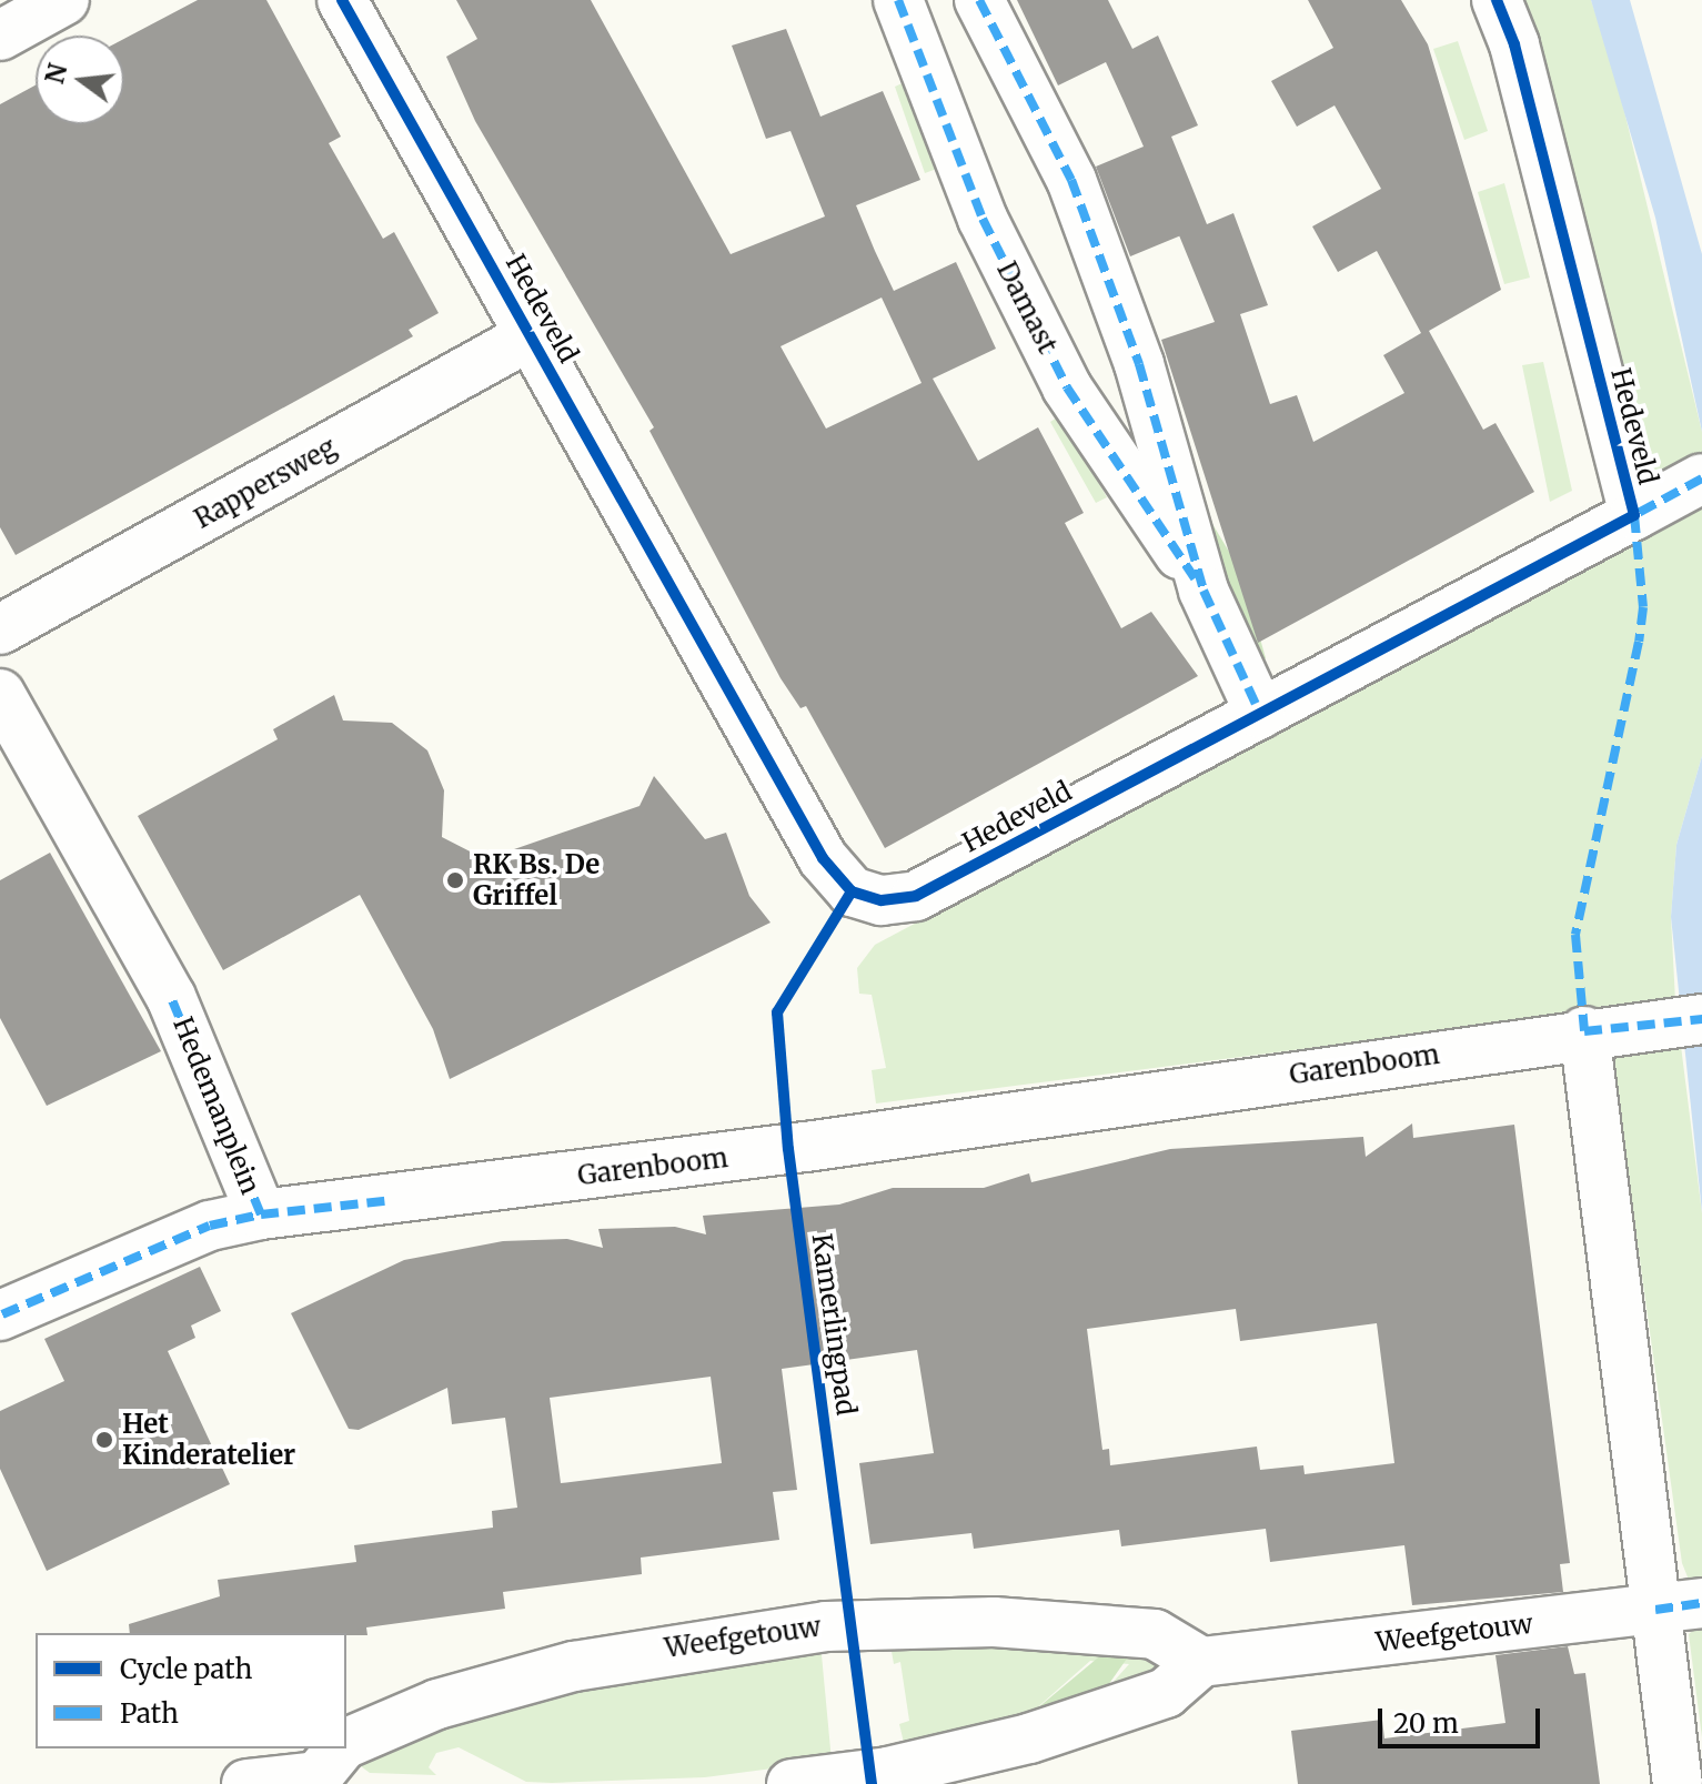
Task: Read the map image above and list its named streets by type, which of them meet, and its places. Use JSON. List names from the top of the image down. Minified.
{"streets":{"street":["Damast","Hedeveld","Rappersweg","Garenboom","Hedemanplein","Weefgetouw"],"cycle path":["Kamerlingpad"]},"crossings":[["Damast","Hedeveld"],["Hedeveld","Rappersweg"],["Garenboom","Hedemanplein"]],"places":["RK Bs. De Griffel","Het Kinderatelier"],"legend":["Cycle path","Path"],"scale_bar":"20 m","north":"left"}
